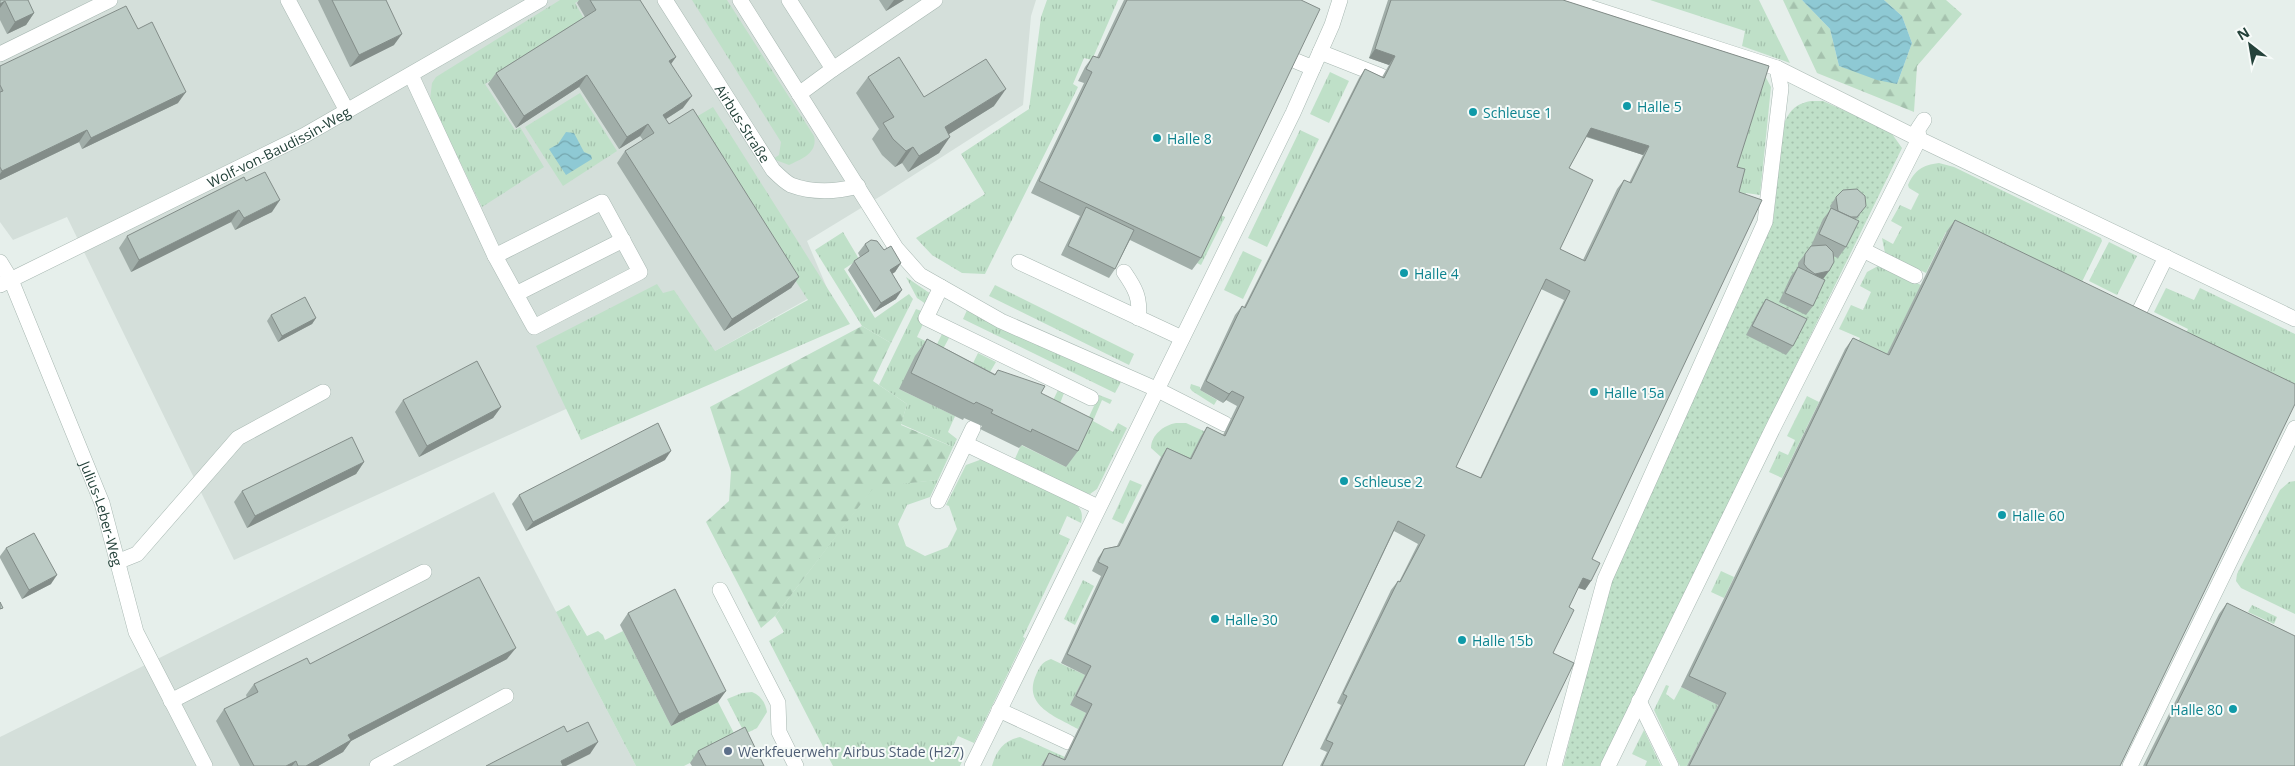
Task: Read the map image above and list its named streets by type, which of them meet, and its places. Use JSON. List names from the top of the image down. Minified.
{"streets":{"street":["Airbus-Straße","Wolf-von-Baudissin-Weg","Julius-Leber-Weg"]},"crossings":[["Wolf-von-Baudissin-Weg","Julius-Leber-Weg"]],"places":["Halle 5","Schleuse 1","Halle 8","Halle 4","Halle 15a","Schleuse 2","Halle 60","Halle 30","Halle 15b","Halle 80","Werkfeuerwehr Airbus Stade (H27)"],"north":"top left"}
